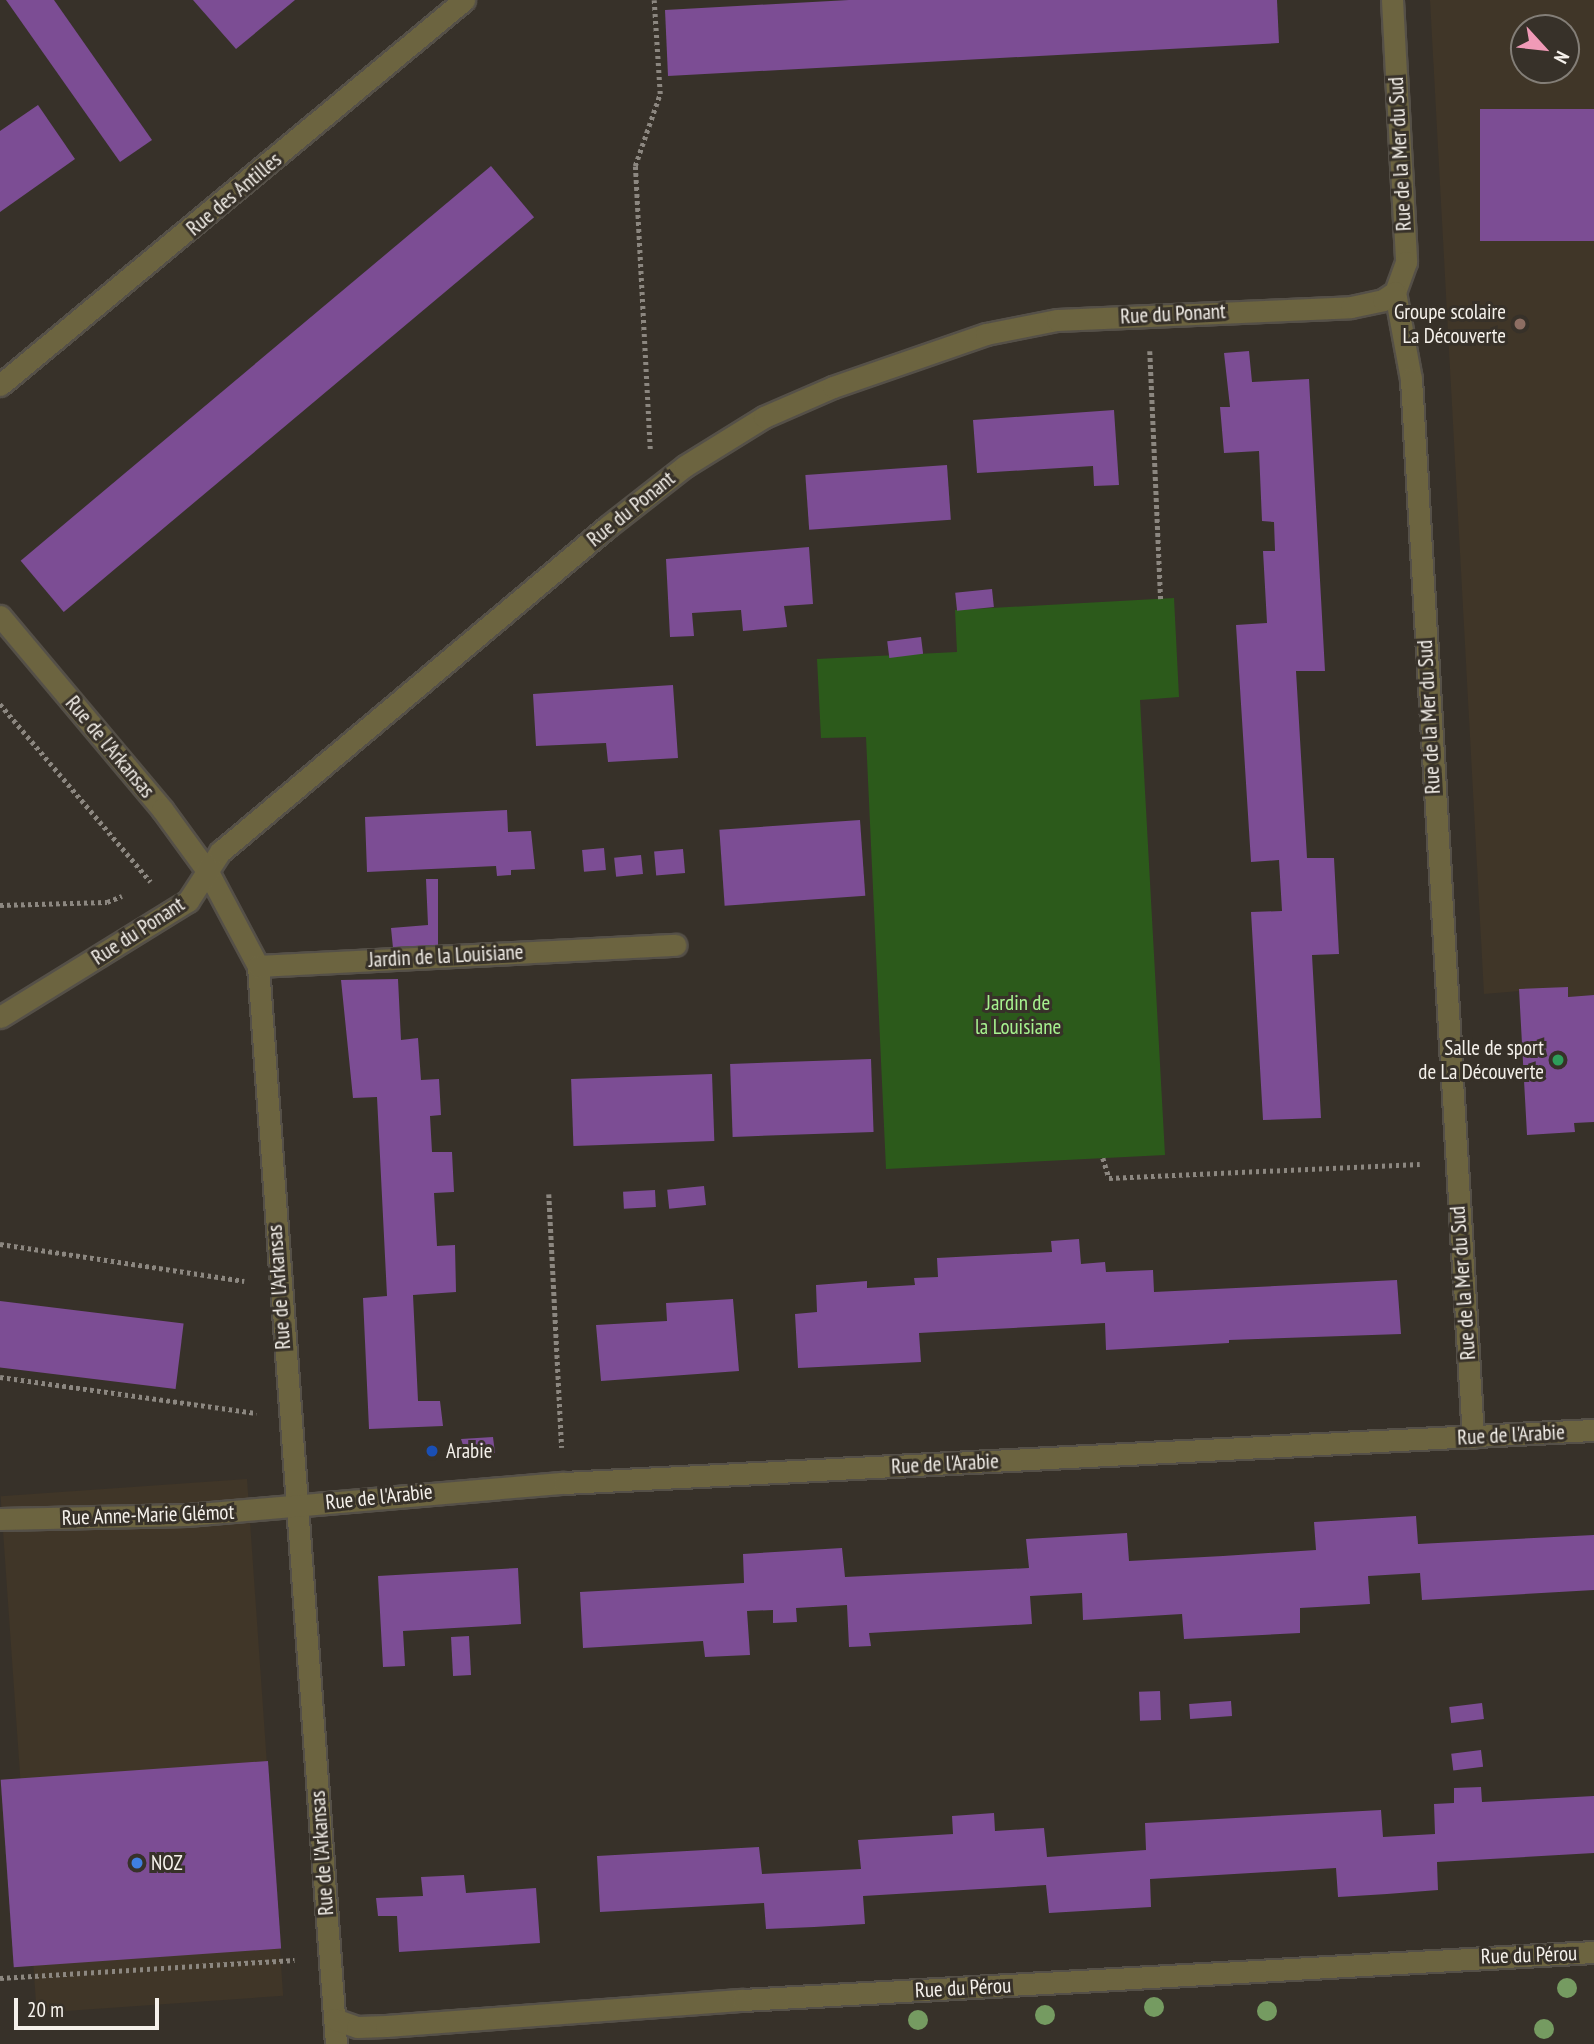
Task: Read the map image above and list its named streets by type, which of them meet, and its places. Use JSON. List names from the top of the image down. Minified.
{"streets":{"street":["Rue de la Mer du Sud","Rue des Antilles","Rue du Ponant","Rue de l'Arkansas","Jardin de la Louisiane","Rue de l'Arabie","Rue Anne-Marie Glémot","Rue du Pérou"]},"crossings":[["Rue de la Mer du Sud","Rue du Ponant"],["Rue de la Mer du Sud","Rue de l'Arabie"],["Rue du Ponant","Rue de l'Arkansas"],["Rue de l'Arkansas","Jardin de la Louisiane"],["Rue de l'Arkansas","Rue de l'Arabie"],["Rue de l'Arkansas","Rue Anne-Marie Glémot"],["Rue de l'Arkansas","Rue du Pérou"],["Rue de l'Arabie","Rue Anne-Marie Glémot"]],"parks":["Jardin de la Louisiane"],"places":["Groupe scolaire La Découverte","Salle de sport de La Découverte","Arabie","NOZ"],"scale_bar":"20 m","north":"bottom right"}
